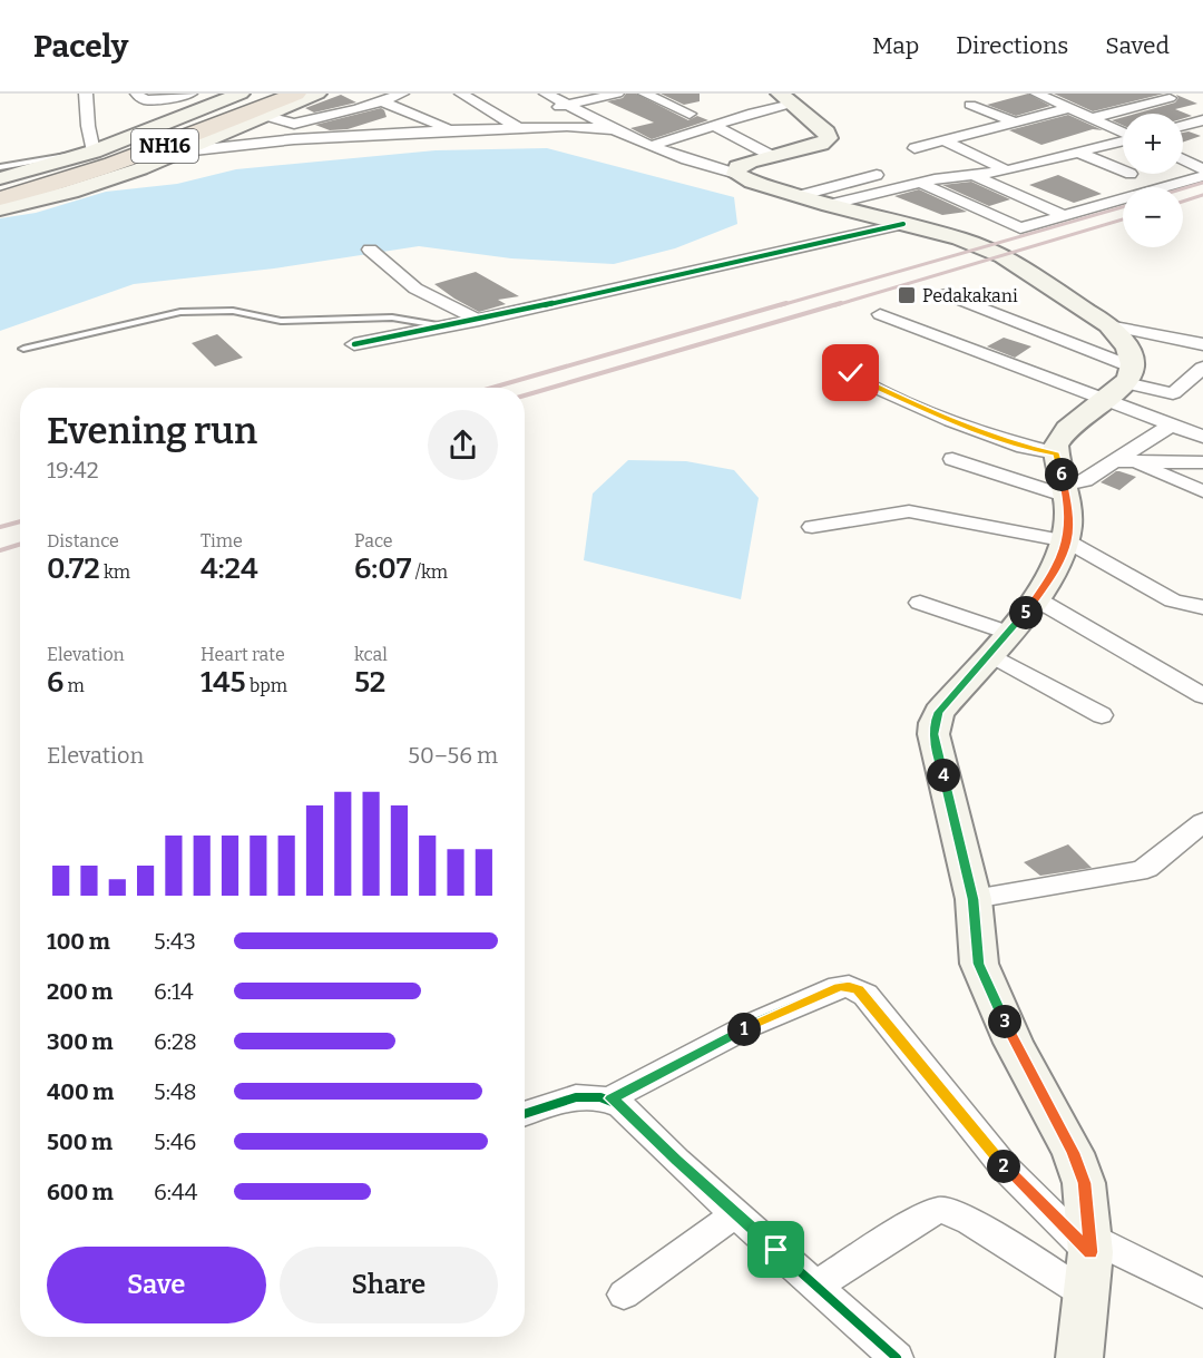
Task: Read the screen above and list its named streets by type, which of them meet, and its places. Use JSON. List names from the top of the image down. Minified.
{"streets":{"highway":["NH16"]},"places":{"transit":["Pedakakani"]},"page":{"header":"Pacely","nav":["Map","Directions","Saved"],"map_buttons":["+","−"],"heading":["Evening run","19:42"],"pins":["6","5","4","3","1","2"],"stats":[["Distance","0.72 km"],["Time","4:24"],["Pace","6:07 /km"],["Elevation","6 m"],["Heart rate","145 bpm"],["kcal","52"]],"chart":["Elevation","50–56 m"],"list":[{"name":"100 m","note":"5:43"},{"name":"200 m","note":"6:14"},{"name":"300 m","note":"6:28"},{"name":"400 m","note":"5:48"},{"name":"500 m","note":"5:46"},{"name":"600 m","note":"6:44"}],"buttons":["Save","Share"]}}
